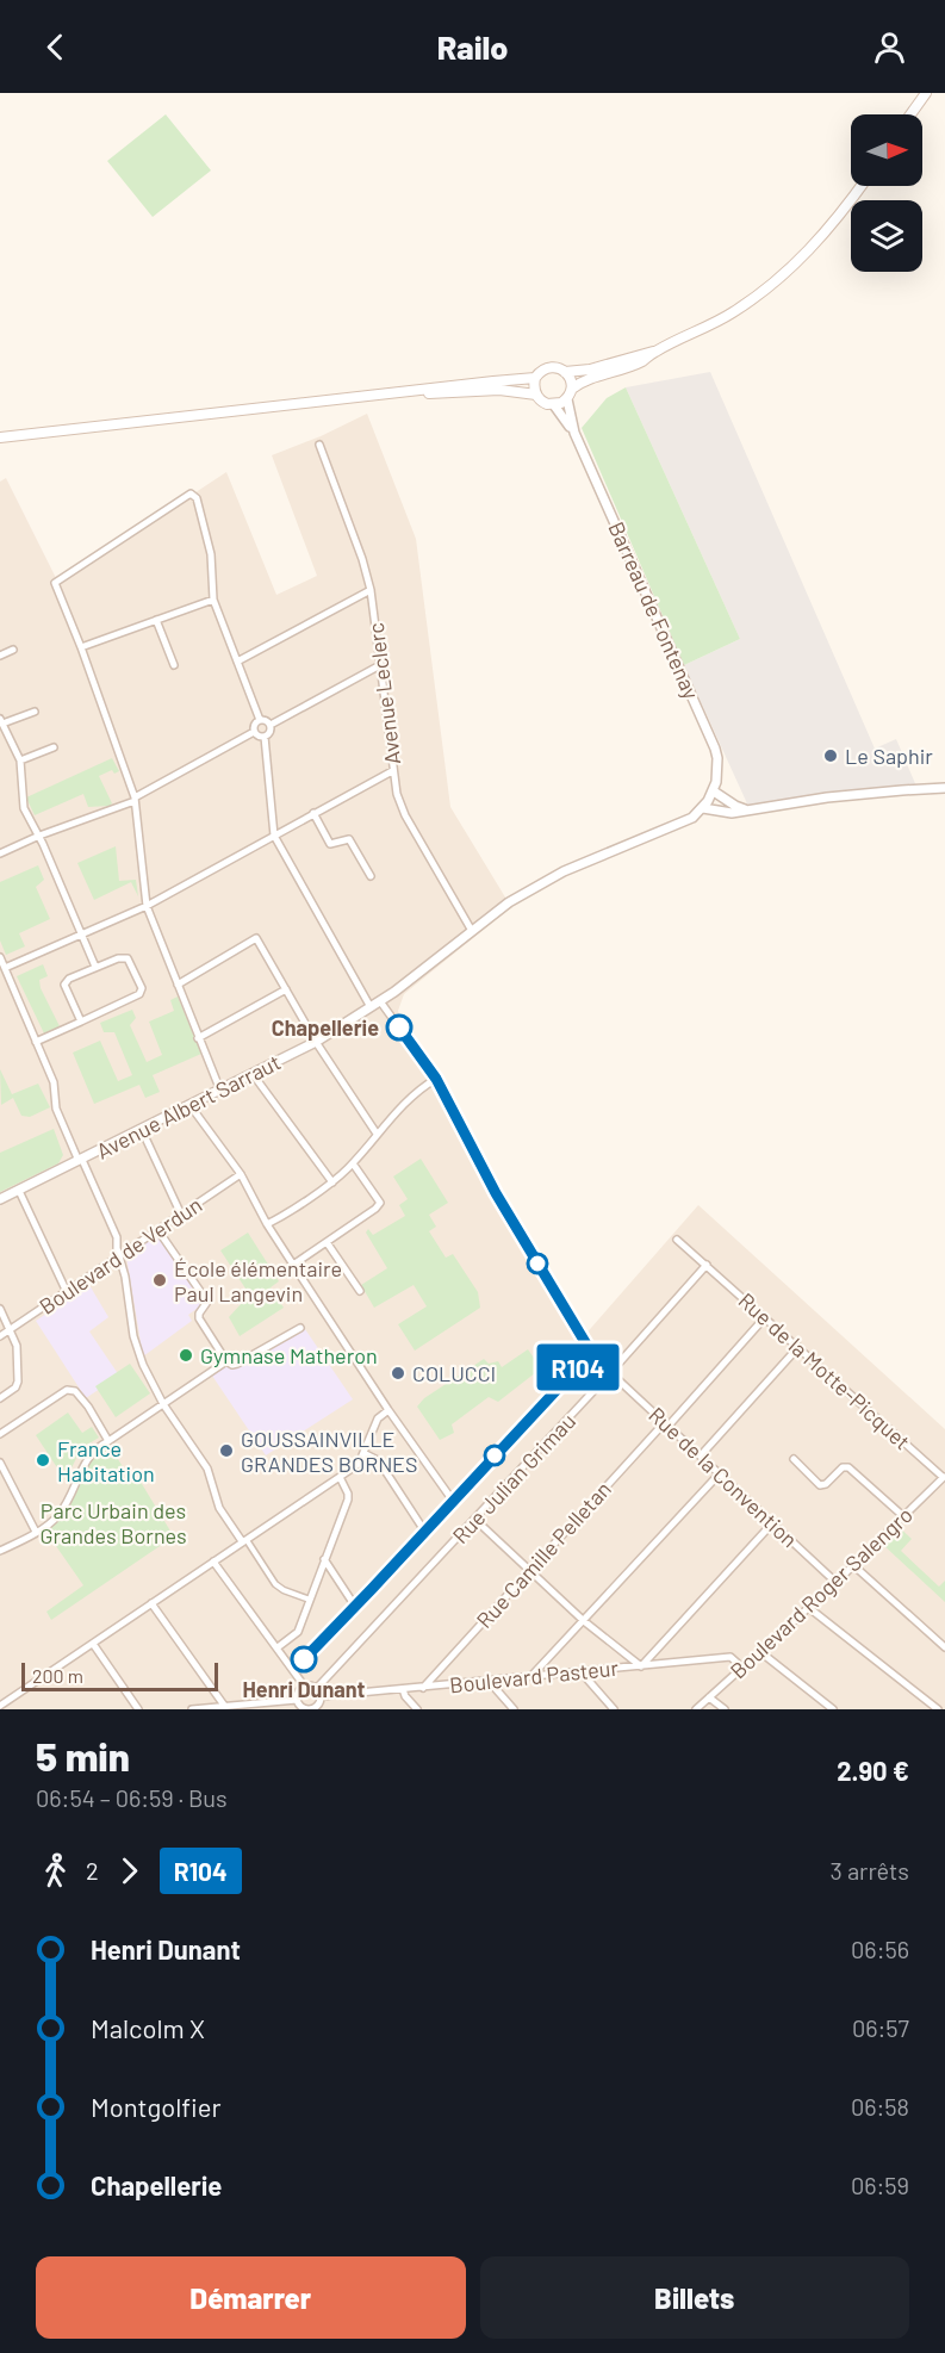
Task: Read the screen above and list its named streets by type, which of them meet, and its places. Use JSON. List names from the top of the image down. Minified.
{"streets":{"street":["Barreau de Fontenay","Avenue Leclerc","Avenue Albert Sarraut","Boulevard de Verdun","Rue de la Motte-Picquet","Rue de la Convention","Rue Julian Grimau","Rue Camille Pelletan","Boulevard Roger Salengro","Boulevard Pasteur"]},"crossings":[["Avenue Leclerc","Avenue Albert Sarraut"],["Avenue Albert Sarraut","Rue de la Convention"],["Rue de la Motte-Picquet","Rue Julian Grimau"],["Rue de la Motte-Picquet","Rue Camille Pelletan"],["Rue de la Motte-Picquet","Boulevard Roger Salengro"],["Rue de la Convention","Rue Julian Grimau"],["Rue de la Convention","Rue Camille Pelletan"],["Rue de la Convention","Boulevard Roger Salengro"],["Rue Julian Grimau","Boulevard Pasteur"],["Rue Camille Pelletan","Boulevard Pasteur"],["Boulevard Roger Salengro","Boulevard Pasteur"]],"parks":["Parc Urbain des Grandes Bornes"],"places":["Le Saphir","Chapellerie","École élémentaire Paul Langevin","Gymnase Matheron","COLUCCI","GOUSSAINVILLE GRANDES BORNES","France Habitation","Henri Dunant"],"lines":["bus line R104"],"scale_bar":"200 m","north":"right","page":{"header":"Railo","on_map":"R104","scale":"200 m","heading":["5 min","06:54 – 06:59 · Bus","2.90 €"],"legs":["2","R104","3 arrêts"],"list":[{"name":"Henri Dunant","value":"06:56"},{"name":"Malcolm X","value":"06:57"},{"name":"Montgolfier","value":"06:58"},{"name":"Chapellerie","value":"06:59"}],"buttons":["Démarrer","Billets"]}}
